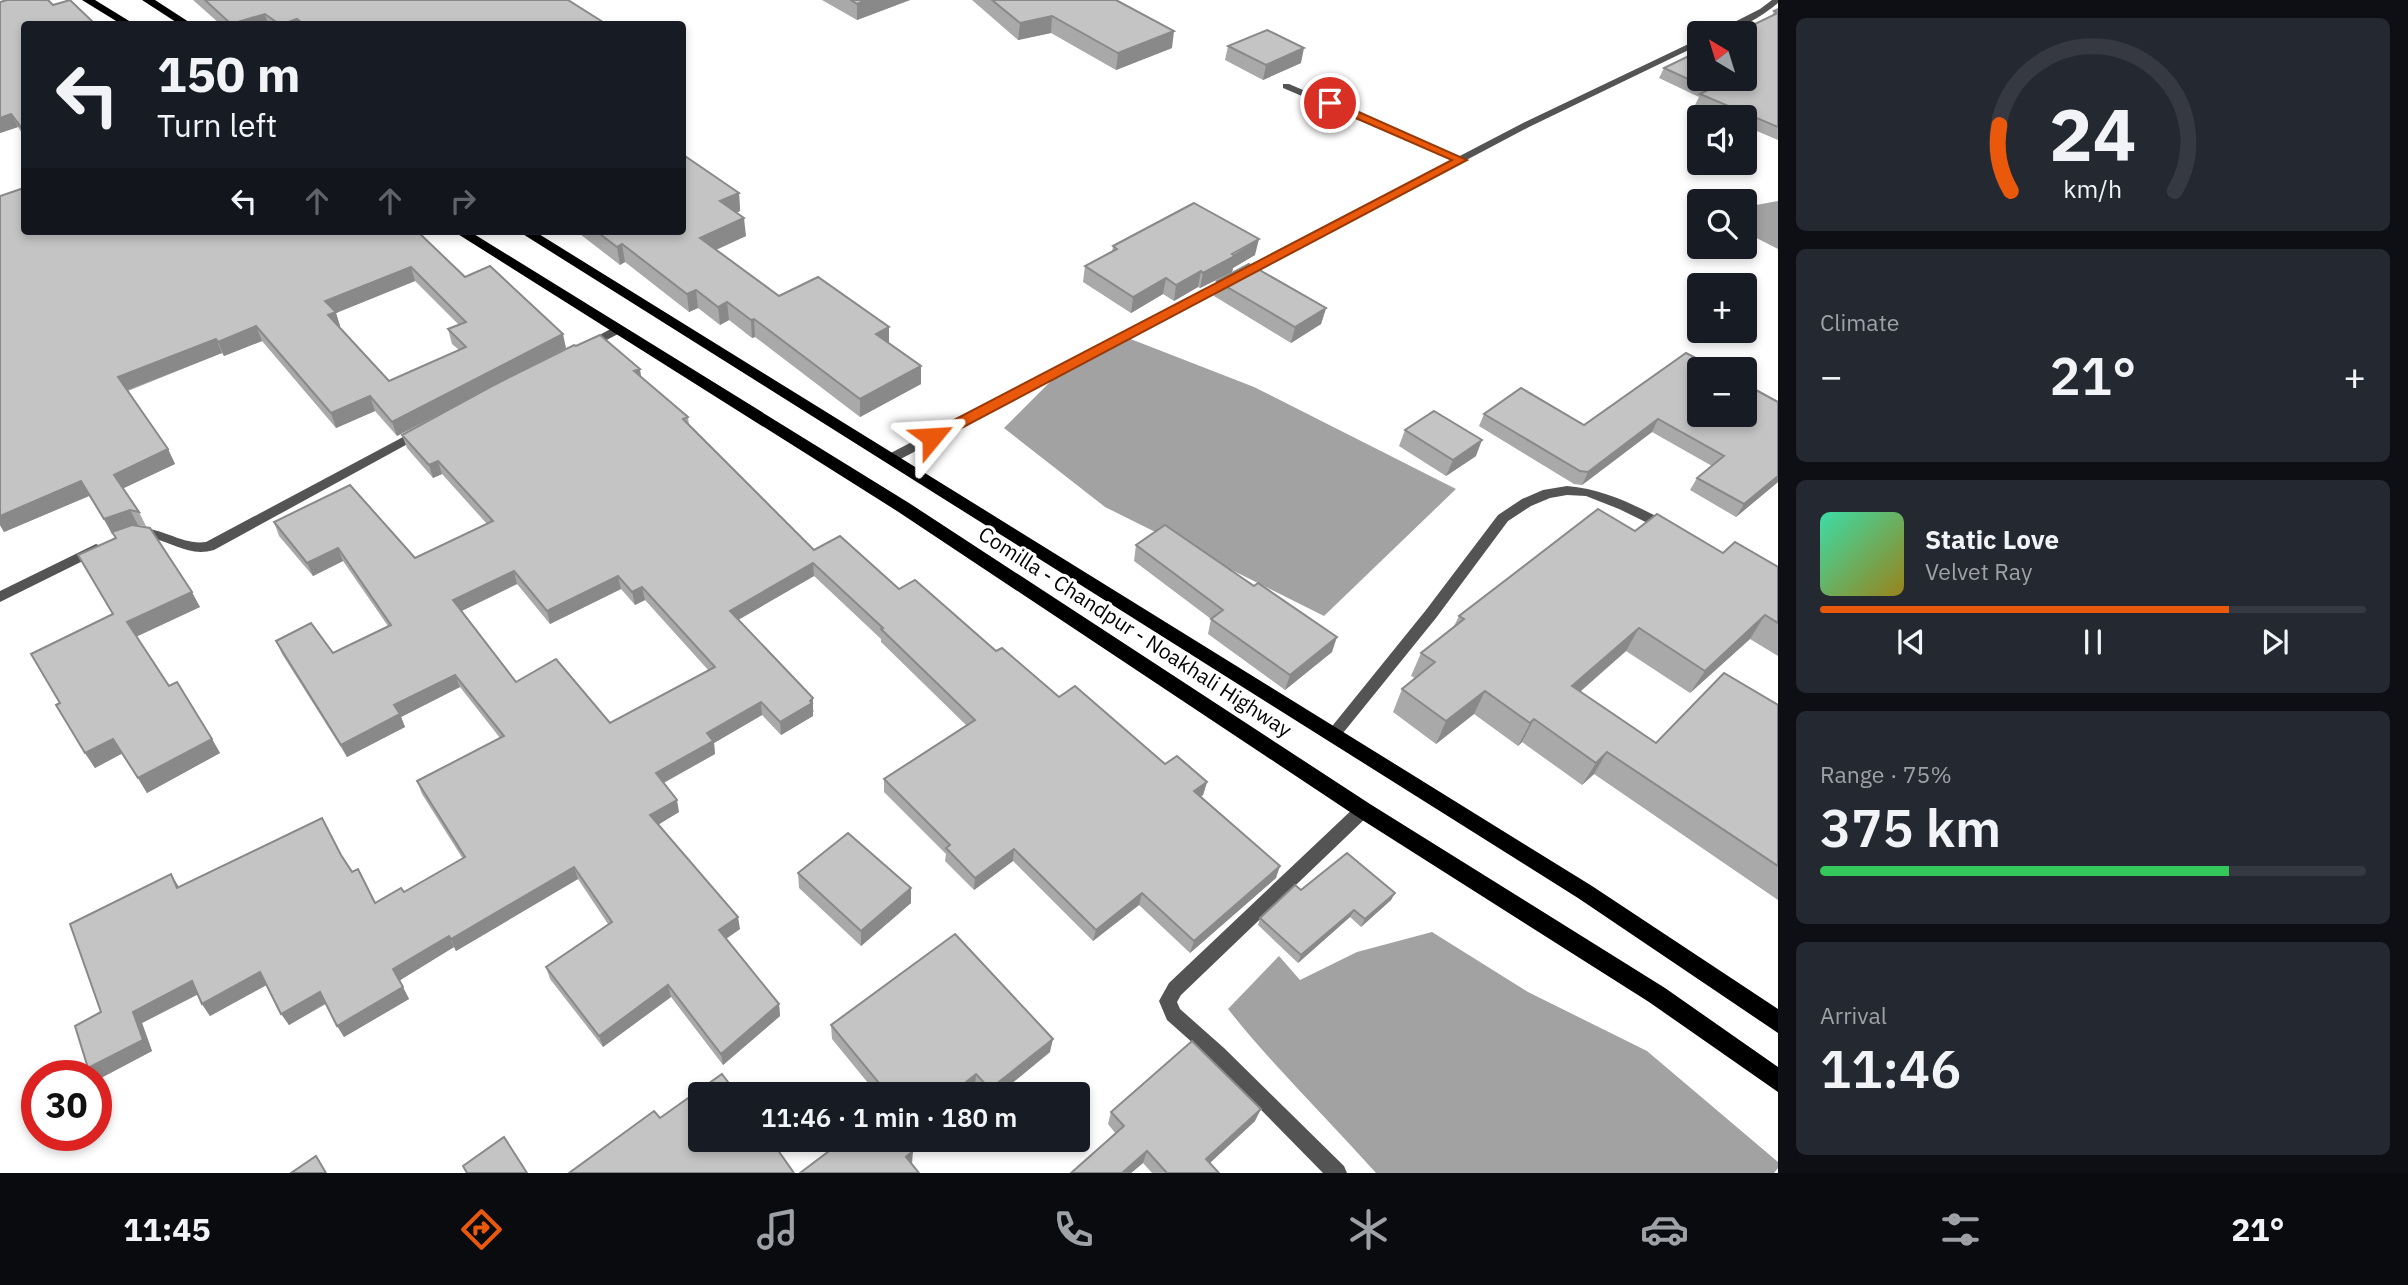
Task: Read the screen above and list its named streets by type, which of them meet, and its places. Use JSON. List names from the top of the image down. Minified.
{"streets":{"main road":["Comilla - Chandpur - Noakhali Highway"]},"north":"top left","page":{"map_buttons":["+","−"],"turn":["150 m","Turn left"],"tile":["Climate",["Range · 75%","375 km"],["Arrival","11:46"]],"heat":["−","21°","+"],"song":["Static Love","Velvet Ray"],"limit":"30","trip":"11:46 · 1 min · 180 m","tabs":["11:45","21°"],"gauge":["24","km/h"]}}
